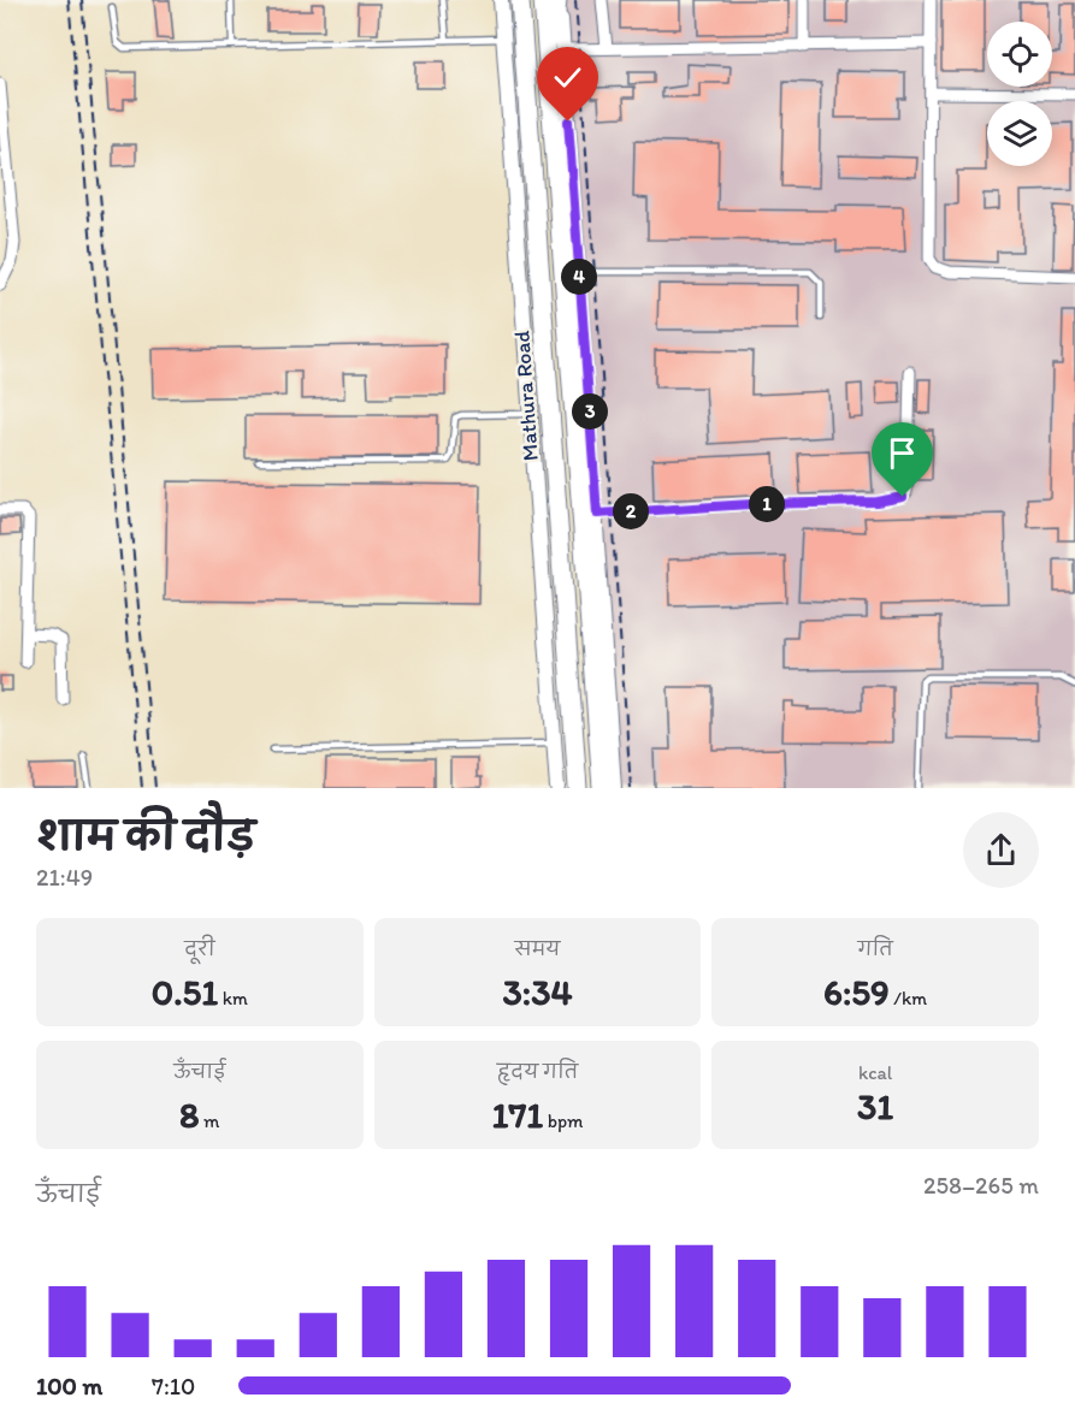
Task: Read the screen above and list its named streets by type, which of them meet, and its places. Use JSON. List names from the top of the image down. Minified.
{"streets":{"highway":["Mathura Road"]},"page":{"pins":["4","3","1","2"],"heading":["शाम की दौड़","21:49"],"stats":[["दूरी","0.51 km"],["समय","3:34"],["गति","6:59 /km"],["ऊँचाई","8 m"],["हृदय गति","171 bpm"],["kcal","31"]],"chart":["ऊँचाई","258–265 m"],"list":[{"name":"100 m","note":"7:10"}]}}
